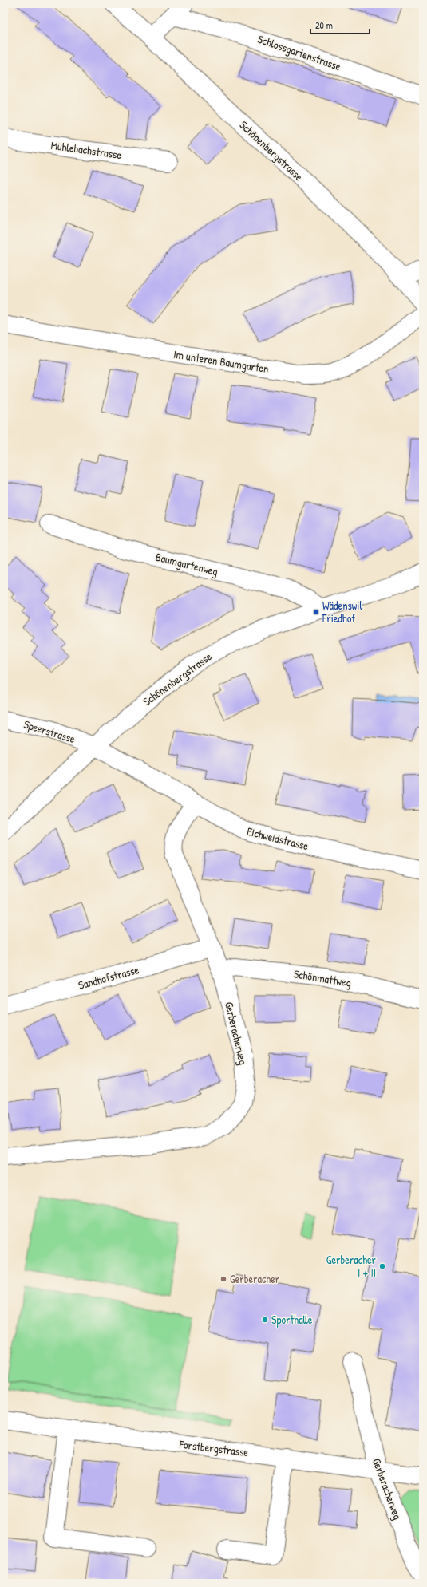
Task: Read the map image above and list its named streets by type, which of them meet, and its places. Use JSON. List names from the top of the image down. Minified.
{"streets":{"street":["Schlossgartenstrasse","Mühlebachstrasse","Schönenbergstrasse","Im unteren Baumgarten","Baumgartenweg","Speerstrasse","Eichweidstrasse","Sandhofstrasse","Schönmattweg","Gerberacherweg","Forstbergstrasse"]},"crossings":[["Schönenbergstrasse","Baumgartenweg"],["Schönenbergstrasse","Speerstrasse"],["Schönenbergstrasse","Eichweidstrasse"],["Speerstrasse","Eichweidstrasse"],["Eichweidstrasse","Gerberacherweg"],["Sandhofstrasse","Gerberacherweg"],["Schönmattweg","Gerberacherweg"],["Gerberacherweg","Forstbergstrasse"]],"places":{"transit":["Wädenswil Friedhof"],"other":["Gerberacher I + II","Gerberacher","Sporthalle"]},"scale_bar":"20 m"}
